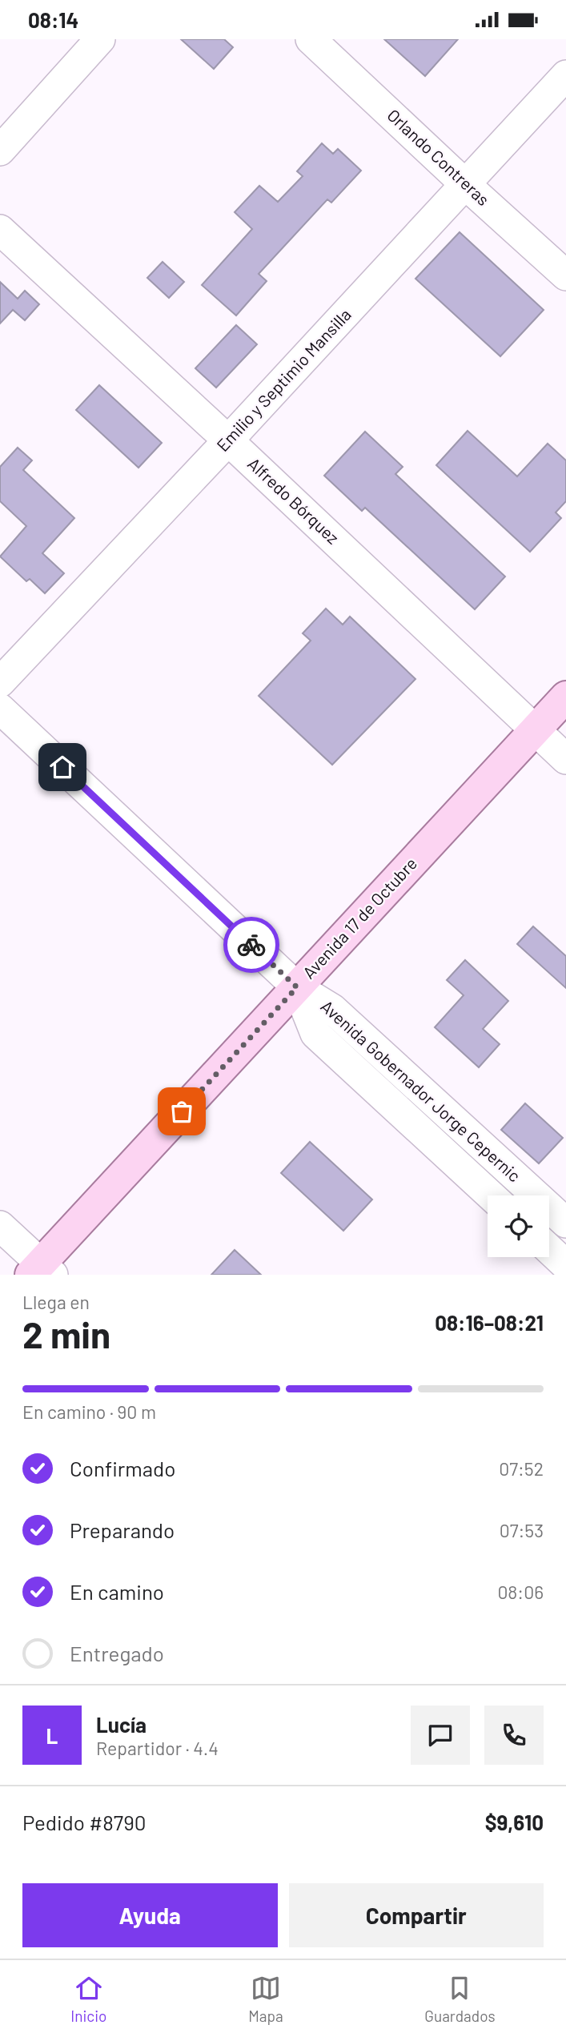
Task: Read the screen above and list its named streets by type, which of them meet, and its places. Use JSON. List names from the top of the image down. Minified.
{"streets":{"main road":["Avenida 17 de Octubre"],"street":["Orlando Contreras","Emilio y Septimio Mansilla","Alfredo Bórquez","Avenida Gobernador Jorge Cepernic"]},"crossings":[["Orlando Contreras","Emilio y Septimio Mansilla"],["Emilio y Septimio Mansilla","Alfredo Bórquez"],["Alfredo Bórquez","Avenida 17 de Octubre"],["Avenida 17 de Octubre","Avenida Gobernador Jorge Cepernic"]],"page":{"status":"08:14","heading":["2 min","Llega en","08:16–08:21"],"panel":["Lucía","Repartidor · 4.4","Pedido #8790","$9,610"],"bar":"En camino · 90 m","list":[["Confirmado","07:52"],["Preparando","07:53"],["En camino","08:06"],"Entregado"],"round":"L","buttons":["Ayuda","Compartir"],"tabs":["Inicio","Mapa","Guardados"]}}
